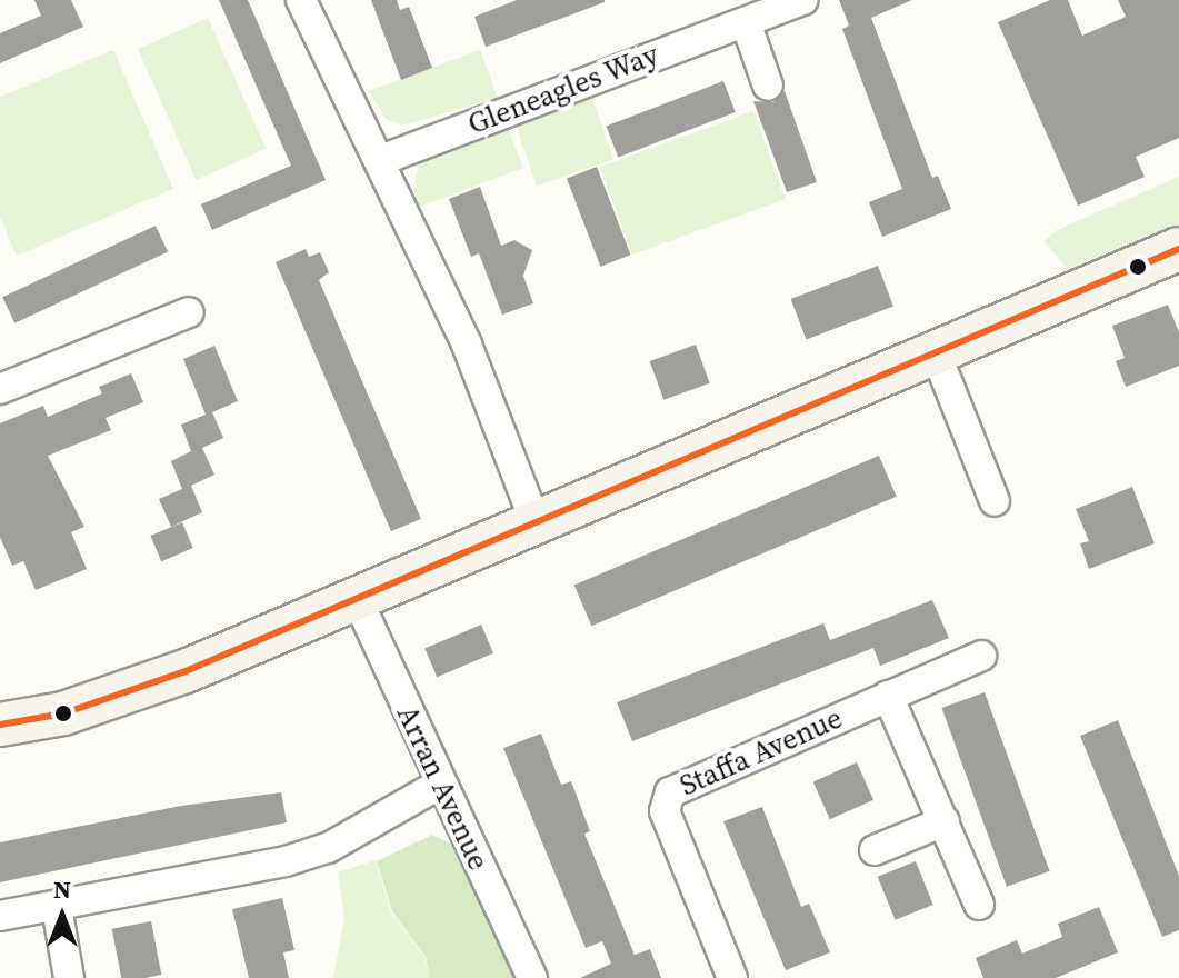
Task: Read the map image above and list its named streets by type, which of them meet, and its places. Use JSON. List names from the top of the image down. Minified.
{"streets":{"street":["Gleneagles Way","Staffa Avenue","Arran Avenue"]},"north":"top"}
